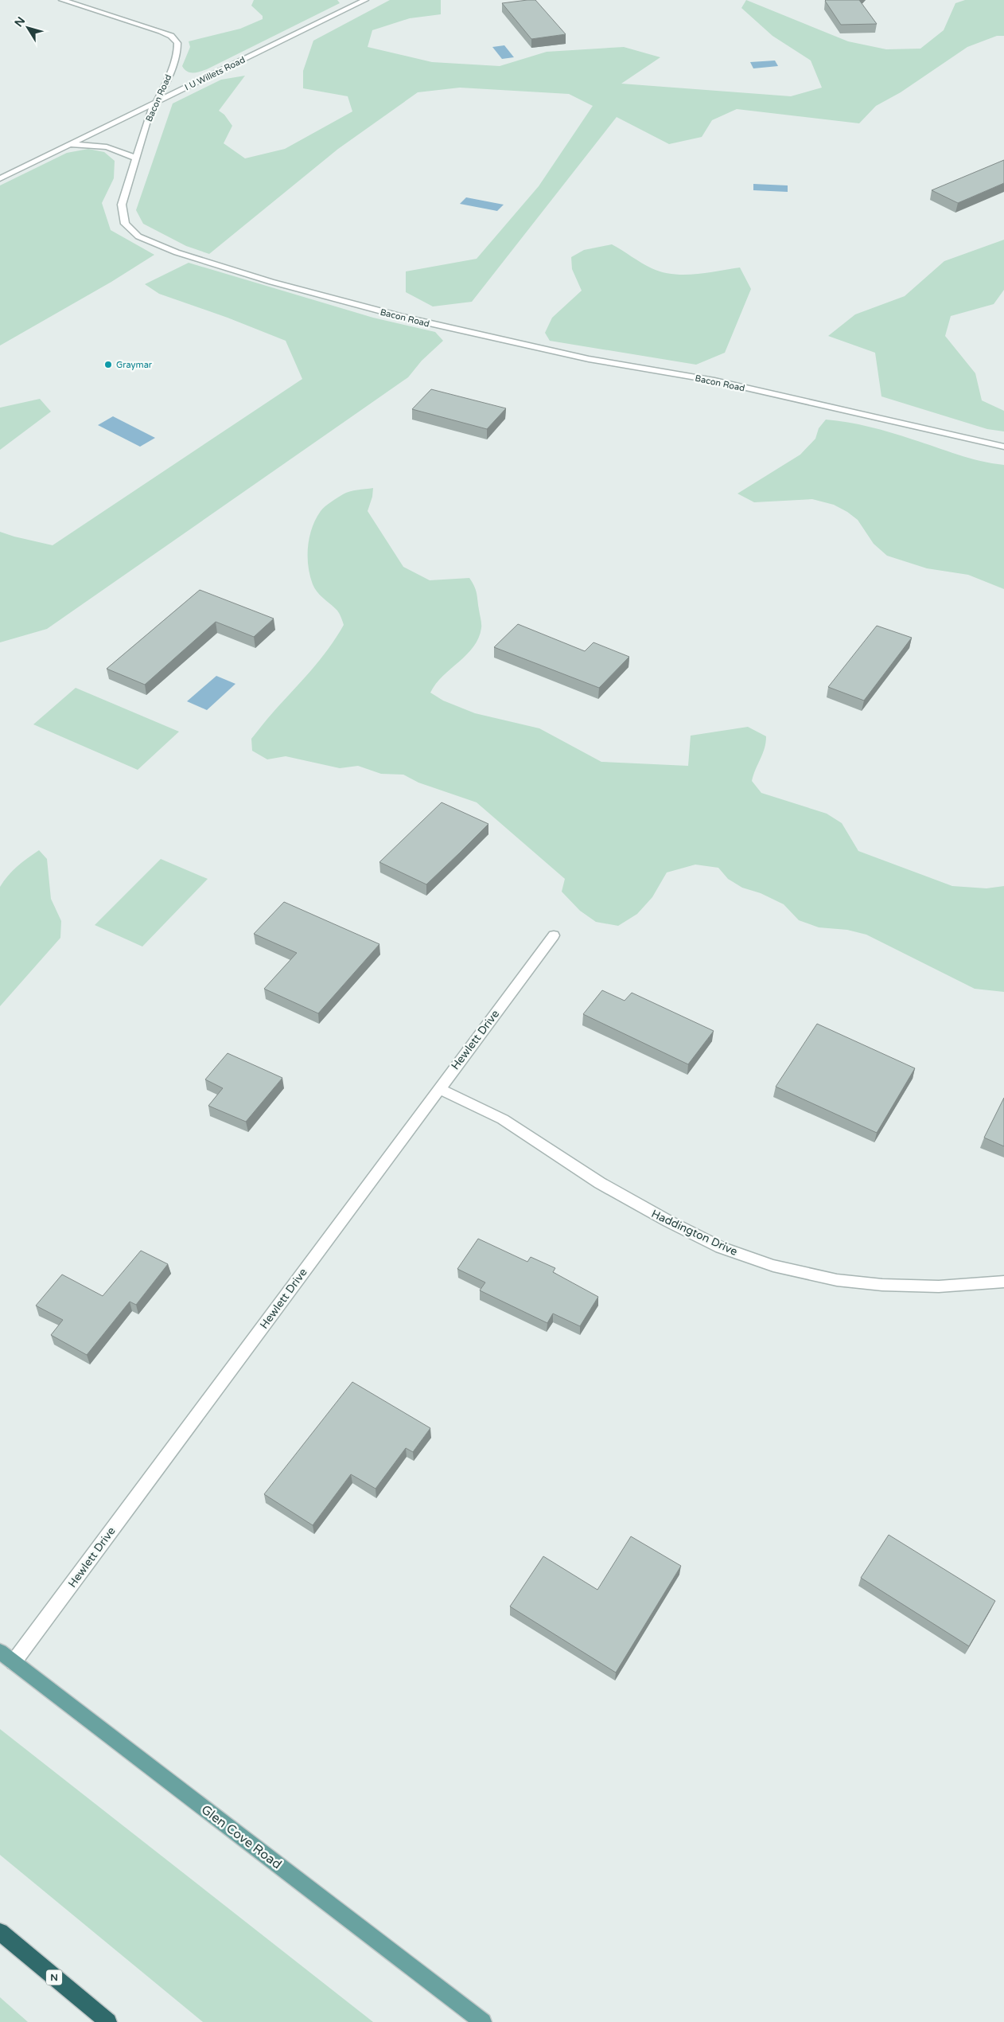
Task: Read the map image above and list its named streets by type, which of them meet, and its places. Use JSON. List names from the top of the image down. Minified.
{"streets":{"highway":["N"],"main road":["Glen Cove Road"],"street":["I U Willets Road","Bacon Road","Hewlett Drive","Haddington Drive"]},"crossings":[["I U Willets Road","Bacon Road"],["Hewlett Drive","Haddington Drive"],["Hewlett Drive","Glen Cove Road"]],"places":["Graymar"],"north":"top left"}
